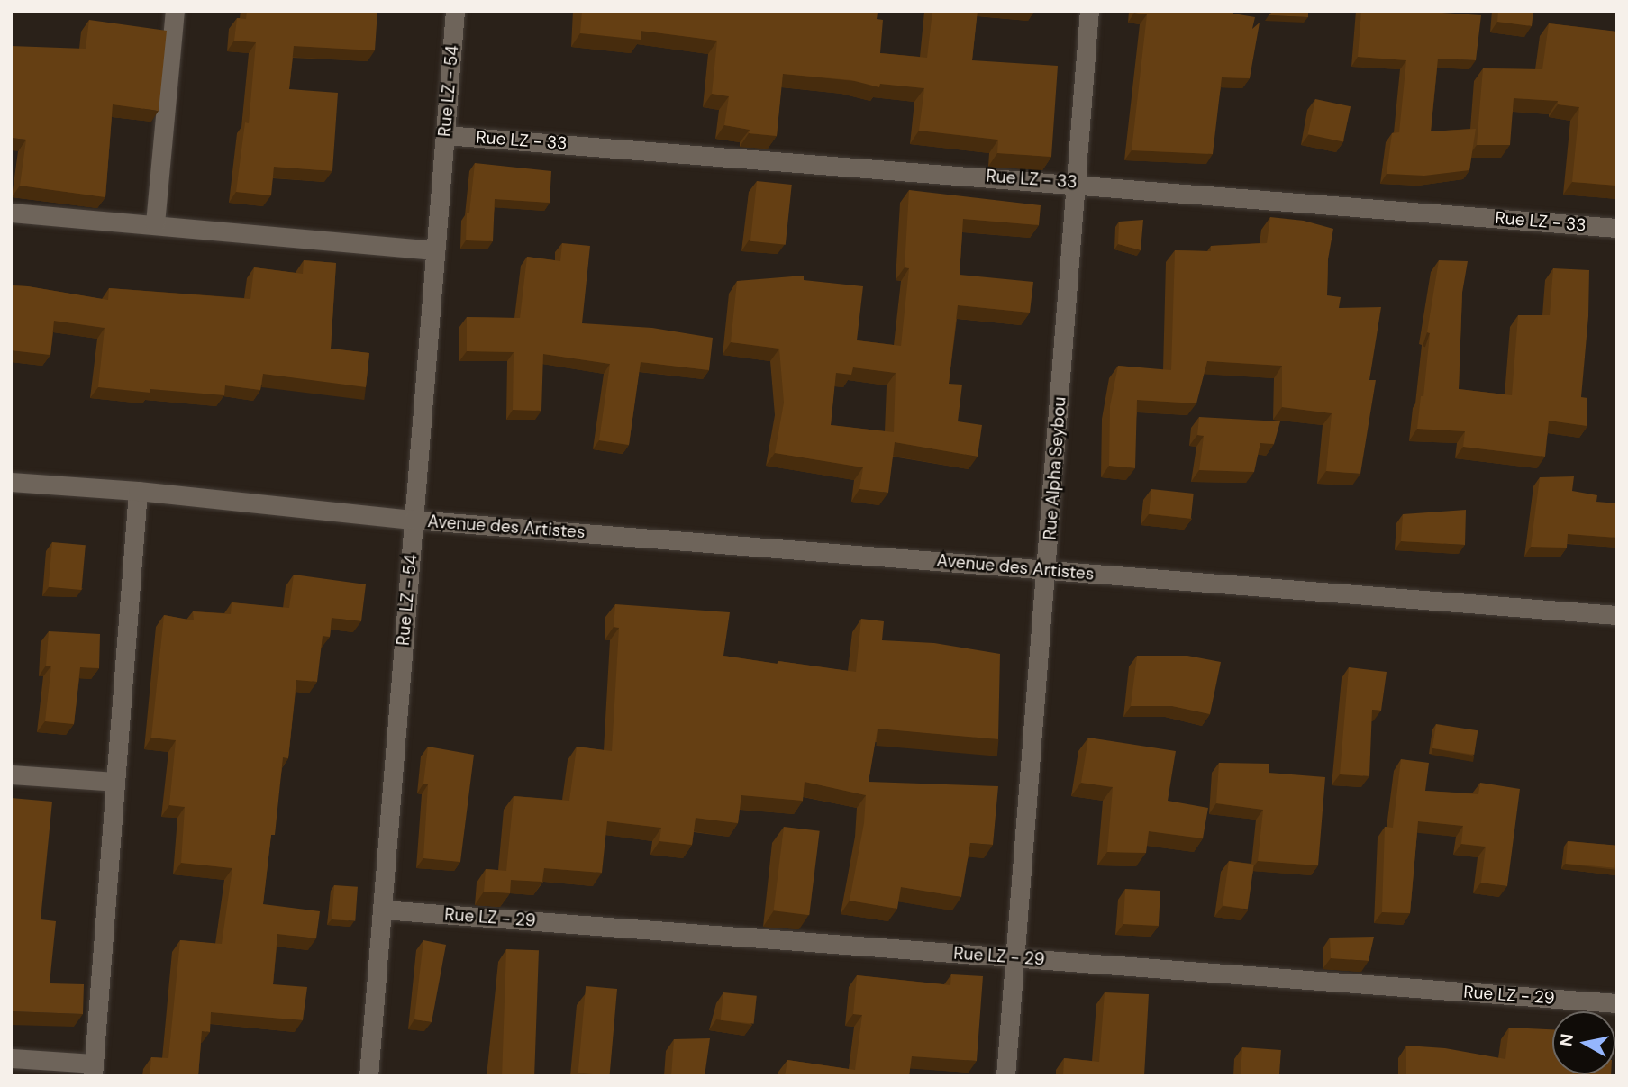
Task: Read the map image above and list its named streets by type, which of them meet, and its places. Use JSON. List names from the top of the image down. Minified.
{"streets":{"street":["Rue LZ - 54","Rue LZ - 33","Rue Alpha Seybou","Avenue des Artistes","Rue LZ - 29"]},"crossings":[["Rue LZ - 54","Rue LZ - 33"],["Rue LZ - 54","Avenue des Artistes"],["Rue LZ - 54","Rue LZ - 29"],["Rue LZ - 33","Rue Alpha Seybou"],["Rue Alpha Seybou","Avenue des Artistes"],["Rue Alpha Seybou","Rue LZ - 29"]],"north":"left"}
